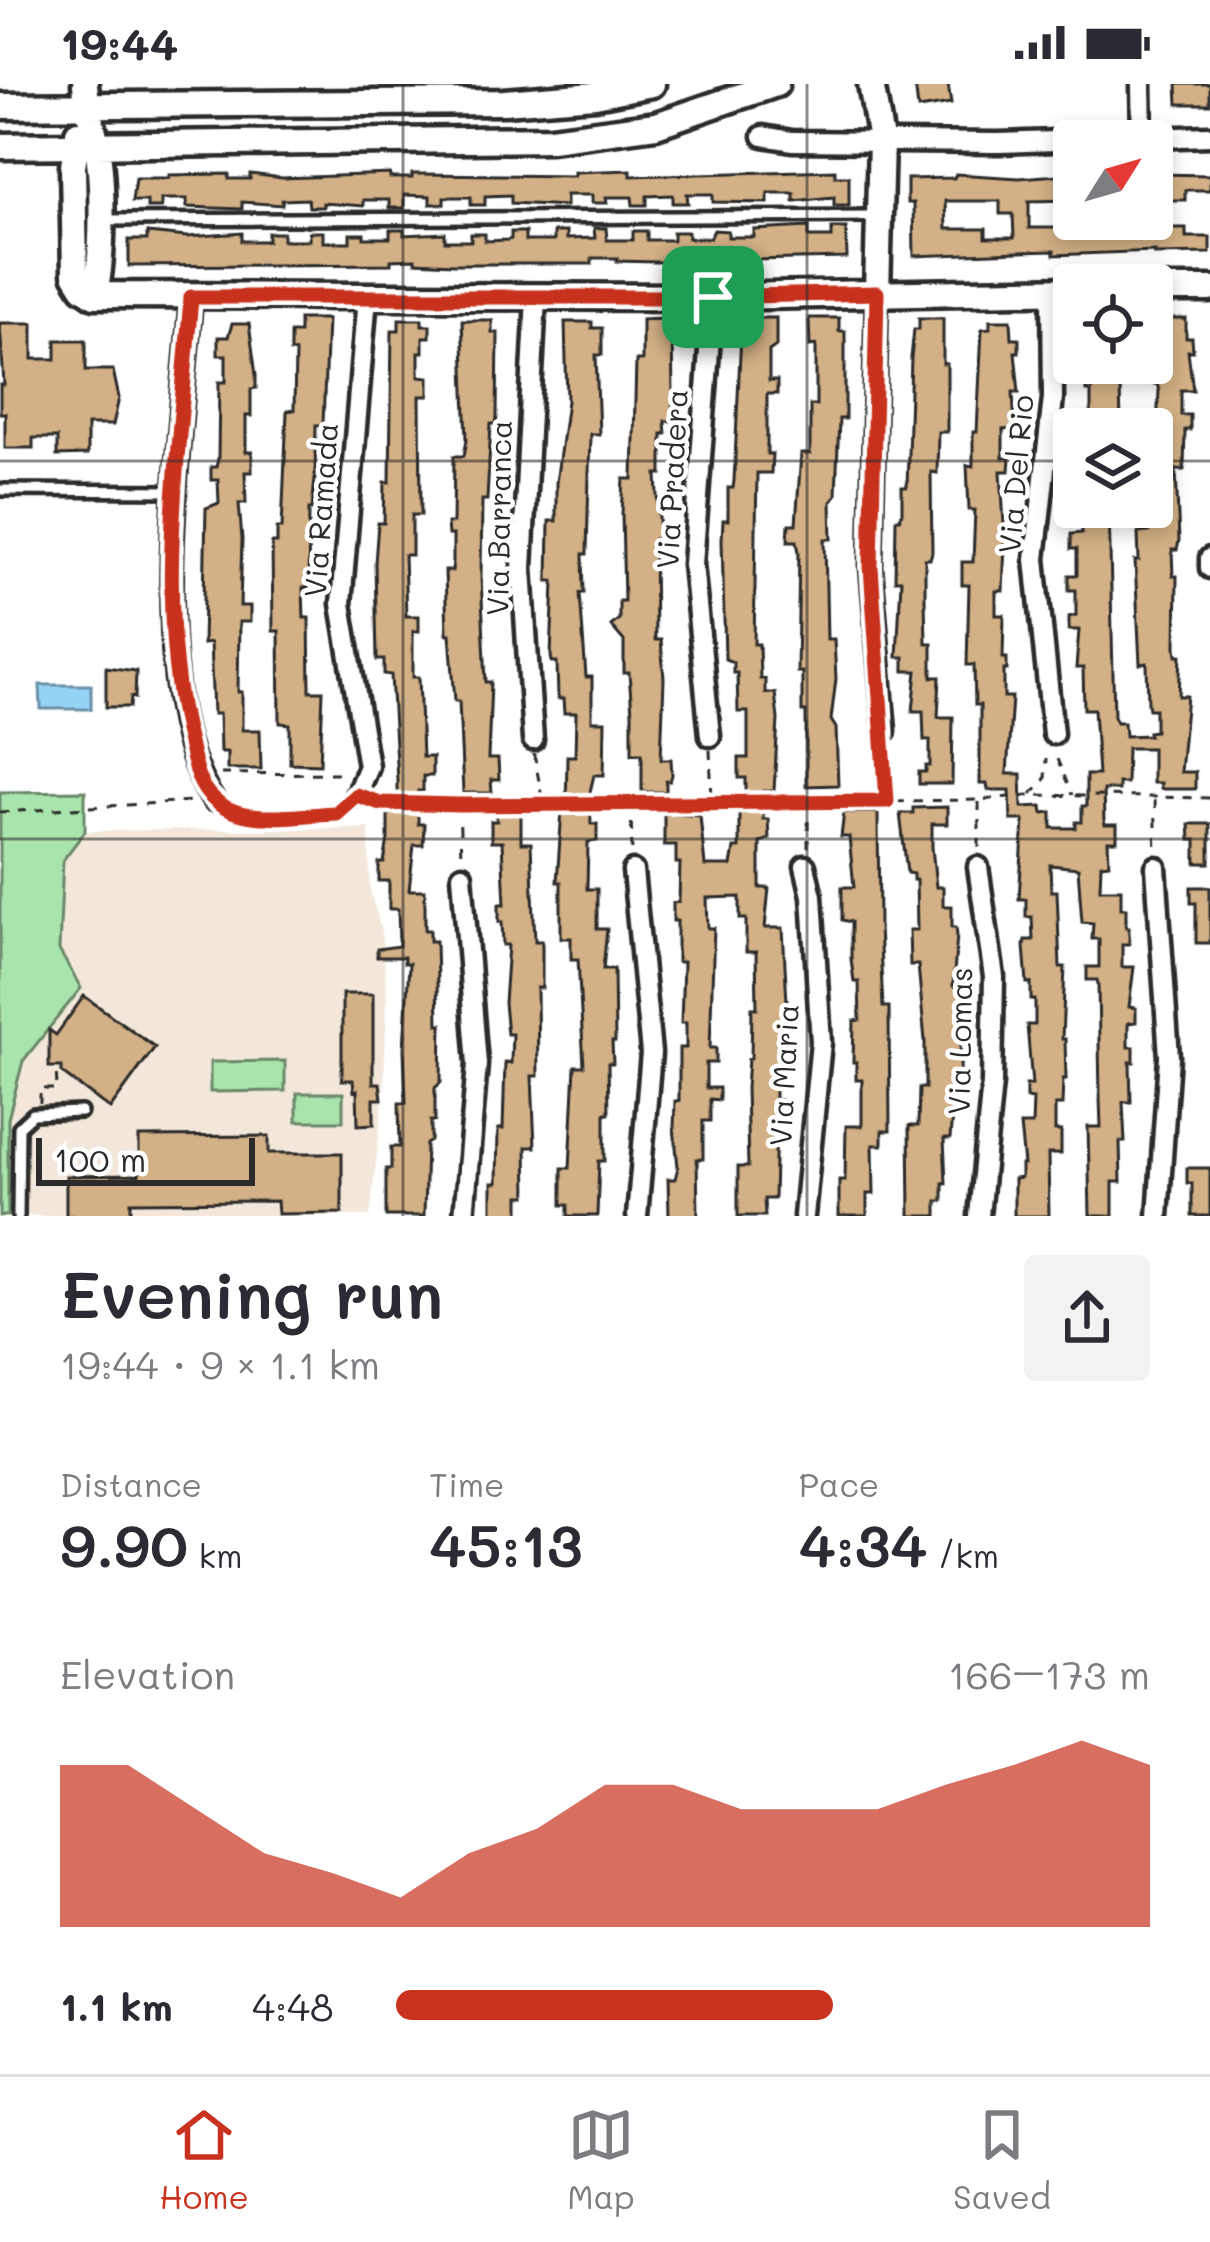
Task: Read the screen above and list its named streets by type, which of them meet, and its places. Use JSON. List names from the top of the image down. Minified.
{"streets":{"street":["Via Del Rio","Via Pradera","Via Ramada","Via Barranca","Via Lomas","Via Maria"]},"scale_bar":"100 m","north":"top right","page":{"status":"19:44","scale":"100 m","heading":["Evening run","19:44 · 9 × 1.1 km"],"stats":[["Distance","9.90 km"],["Time","45:13"],["Pace","4:34 /km"]],"chart":["Elevation","166–173 m"],"list":[{"name":"1.1 km","note":"4:48"}],"tabs":["Home","Map","Saved"]}}
